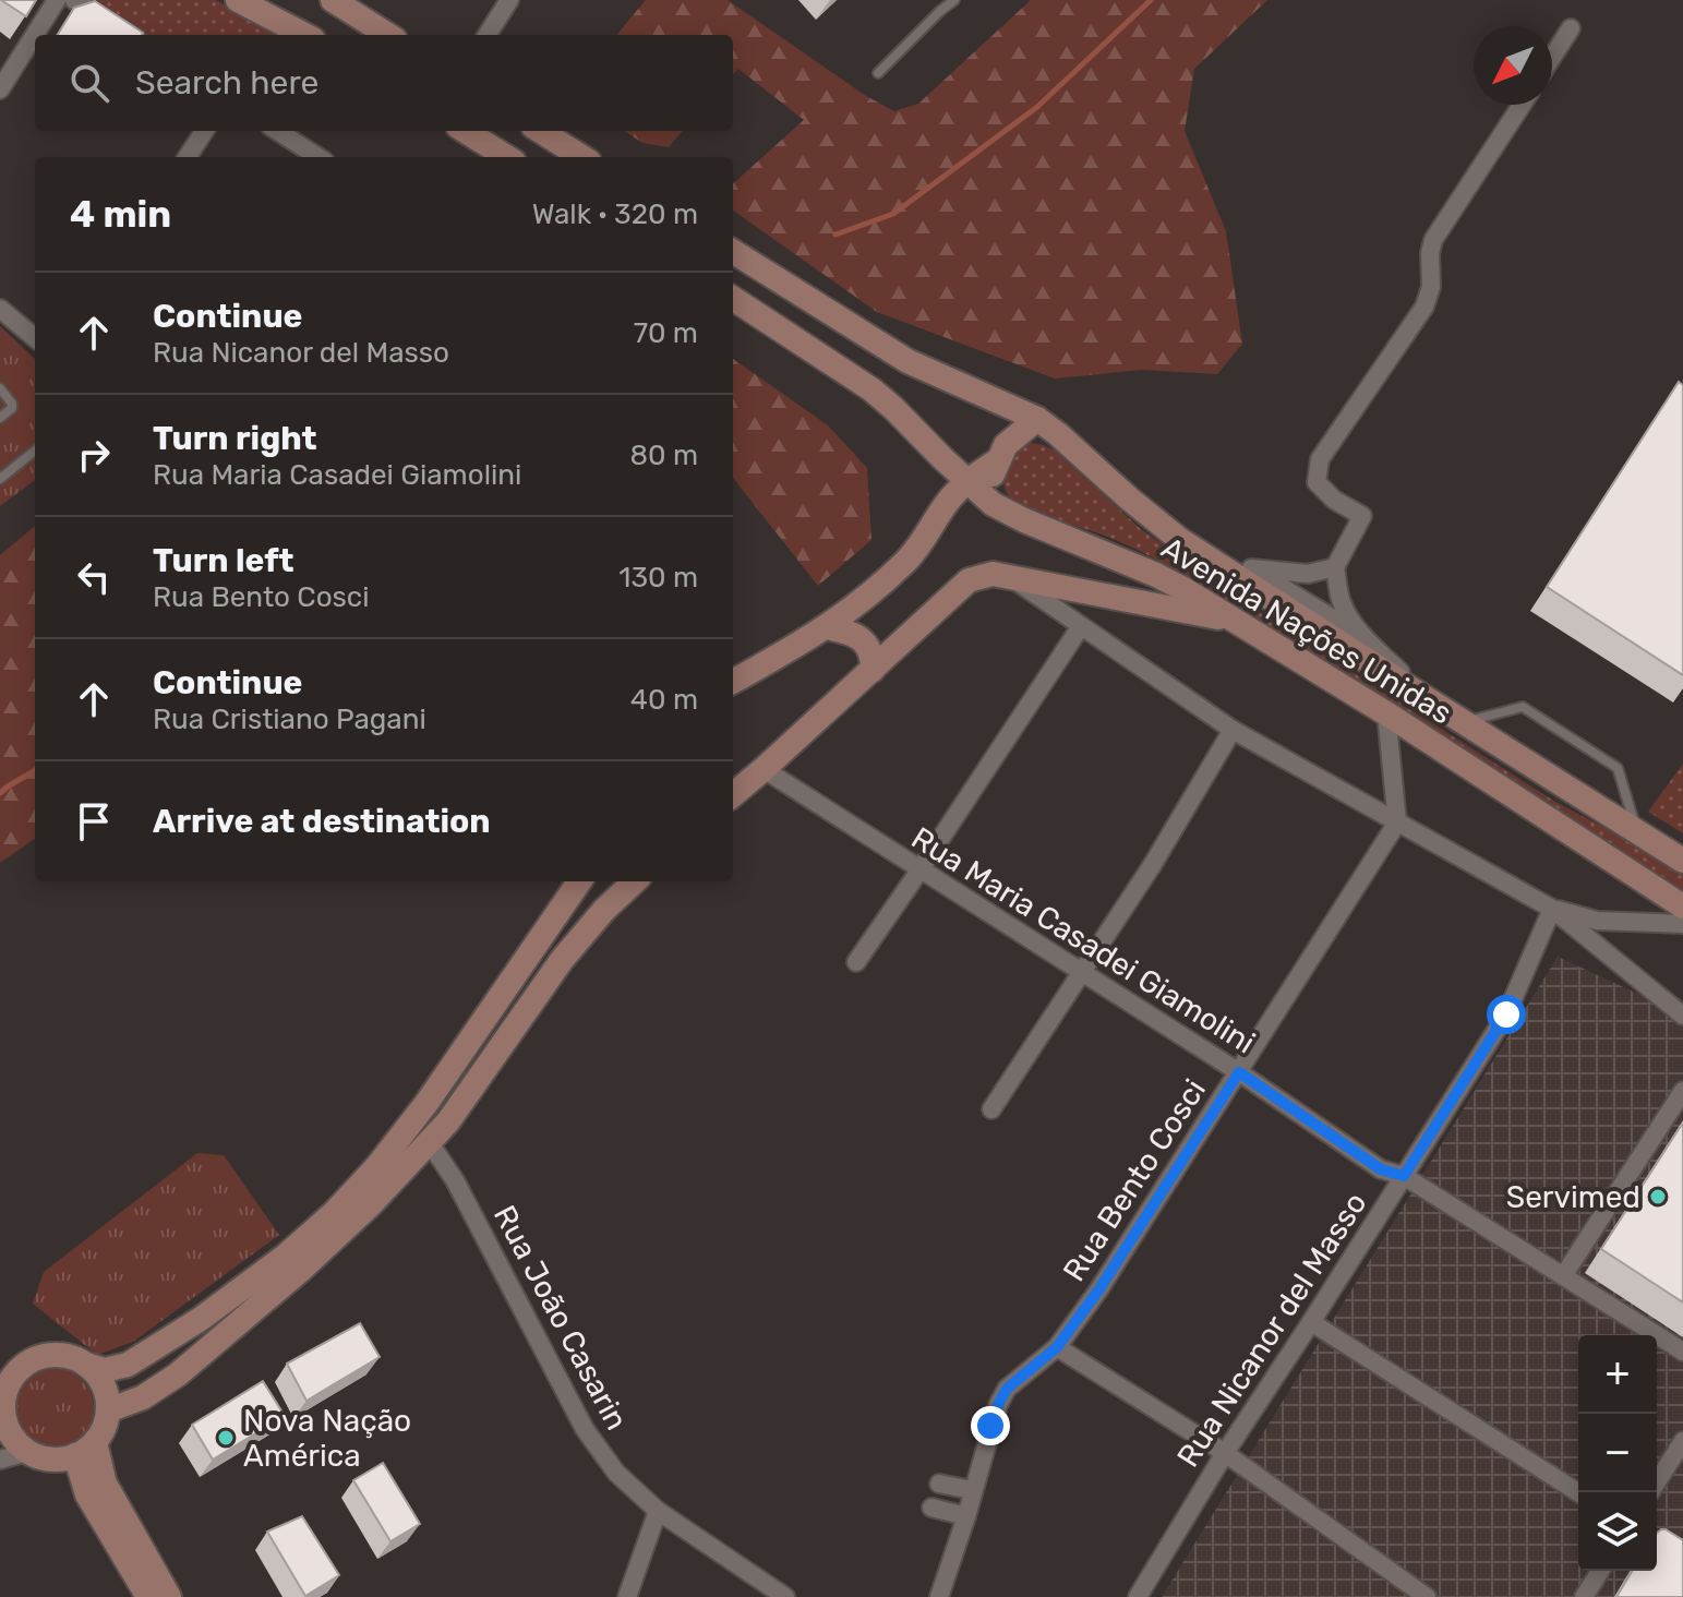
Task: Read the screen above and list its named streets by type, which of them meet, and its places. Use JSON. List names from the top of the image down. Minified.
{"streets":{"main road":["Avenida Nações Unidas"],"street":["Rua Maria Casadei Giamolini","Rua Bento Cosci","Rua João Casarin","Rua Nicanor del Masso"]},"crossings":[["Rua Maria Casadei Giamolini","Rua Bento Cosci"],["Rua Maria Casadei Giamolini","Rua Nicanor del Masso"]],"places":["Servimed","Nova Nação América"],"north":"bottom left","page":{"search":"Search here","heading":["4 min","Walk · 320 m"],"list":[["Continue","Rua Nicanor del Masso","70 m"],["Turn right","Rua Maria Casadei Giamolini","80 m"],["Turn left","Rua Bento Cosci","130 m"],["Continue","Rua Cristiano Pagani","40 m"],"Arrive at destination"],"map_buttons":["+","−"]}}
